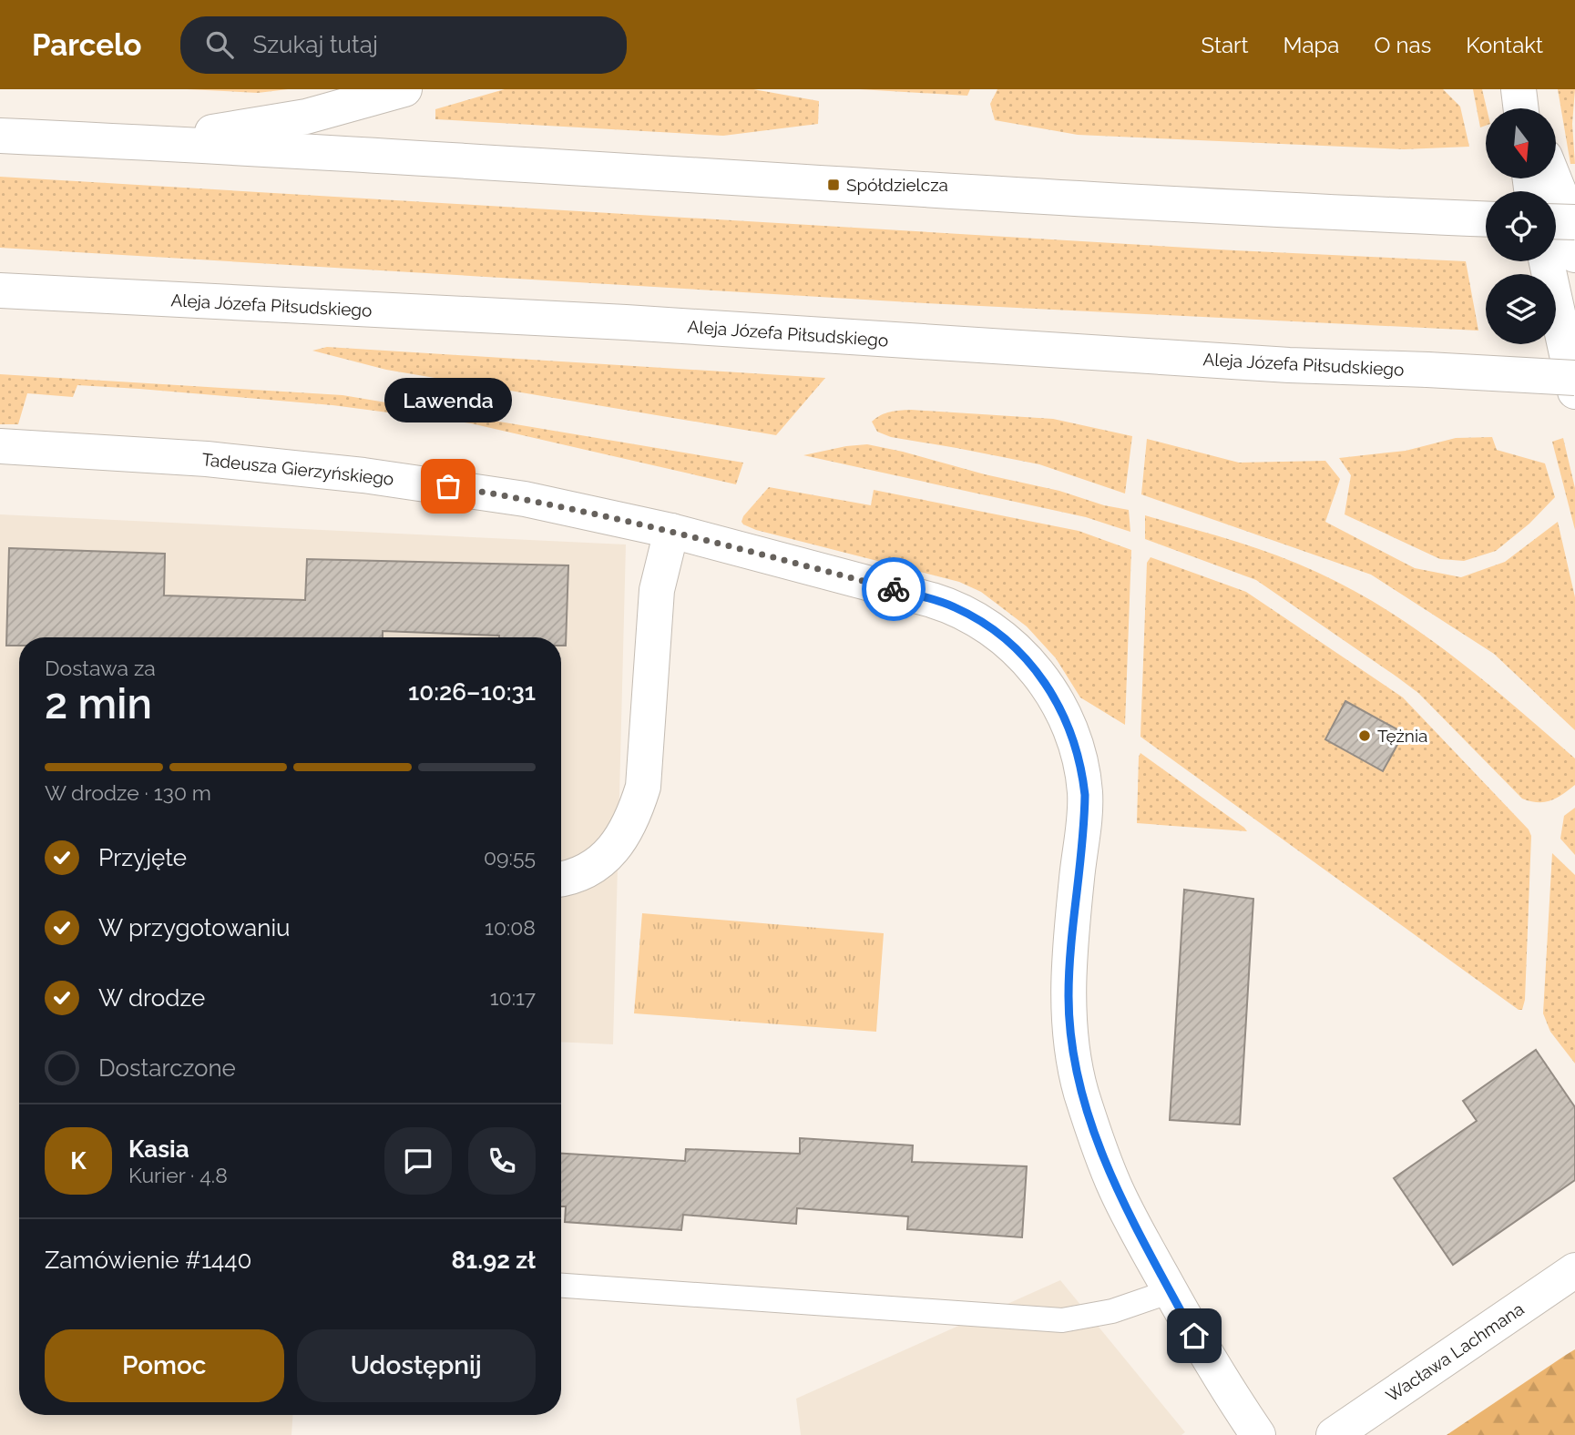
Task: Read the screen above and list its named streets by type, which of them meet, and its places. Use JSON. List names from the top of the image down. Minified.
{"streets":{"main road":["Aleja Józefa Piłsudskiego","Tadeusza Gierzyńskiego","Wacława Lachmana"]},"places":{"transit":["Spółdzielcza"],"other":["Lawenda","Tężnia"]},"north":"bottom","page":{"header":"Parcelo","search":"Szukaj tutaj","nav":["Start","Mapa","O nas","Kontakt"],"bubble":"Lawenda","heading":["2 min","Dostawa za","10:26–10:31"],"panel":["Kasia","Kurier · 4.8","Zamówienie #1440","81.92 zł"],"bar":"W drodze · 130 m","list":[["Przyjęte","09:55"],["W przygotowaniu","10:08"],["W drodze","10:17"],"Dostarczone"],"round":"K","buttons":["Pomoc","Udostępnij"]}}
